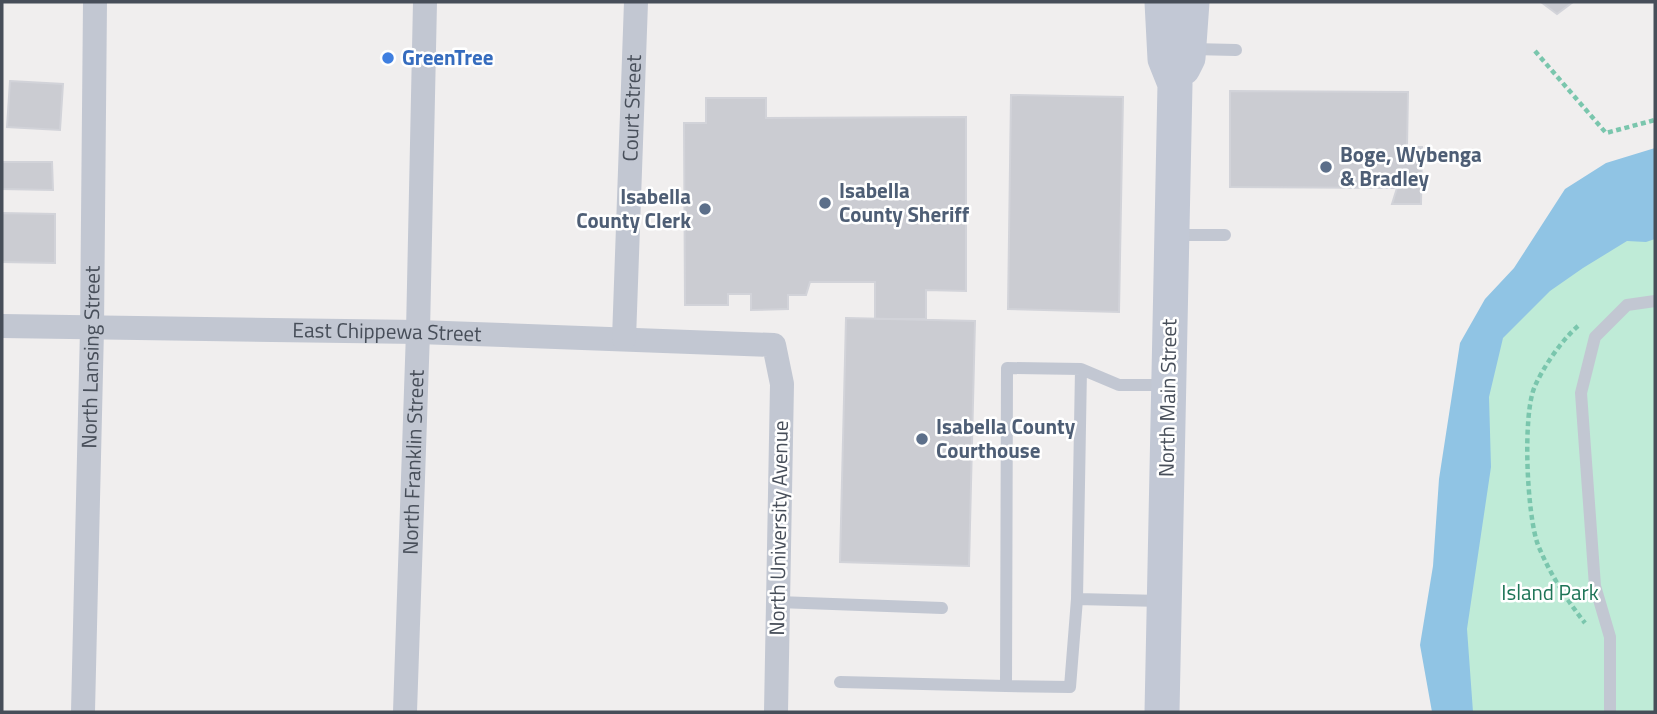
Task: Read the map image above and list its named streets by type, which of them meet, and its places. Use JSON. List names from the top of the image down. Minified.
{"streets":{"street":["Court Street","East Chippewa Street","North Lansing Street","North Main Street","North Franklin Street","North University Avenue"]},"crossings":[["Court Street","East Chippewa Street"],["East Chippewa Street","North Lansing Street"],["East Chippewa Street","North Franklin Street"],["East Chippewa Street","North University Avenue"]],"parks":["Island Park"],"places":["GreenTree","Boge, Wybenga & Bradley","Isabella County Sheriff","Isabella County Clerk","Isabella County Courthouse"]}
